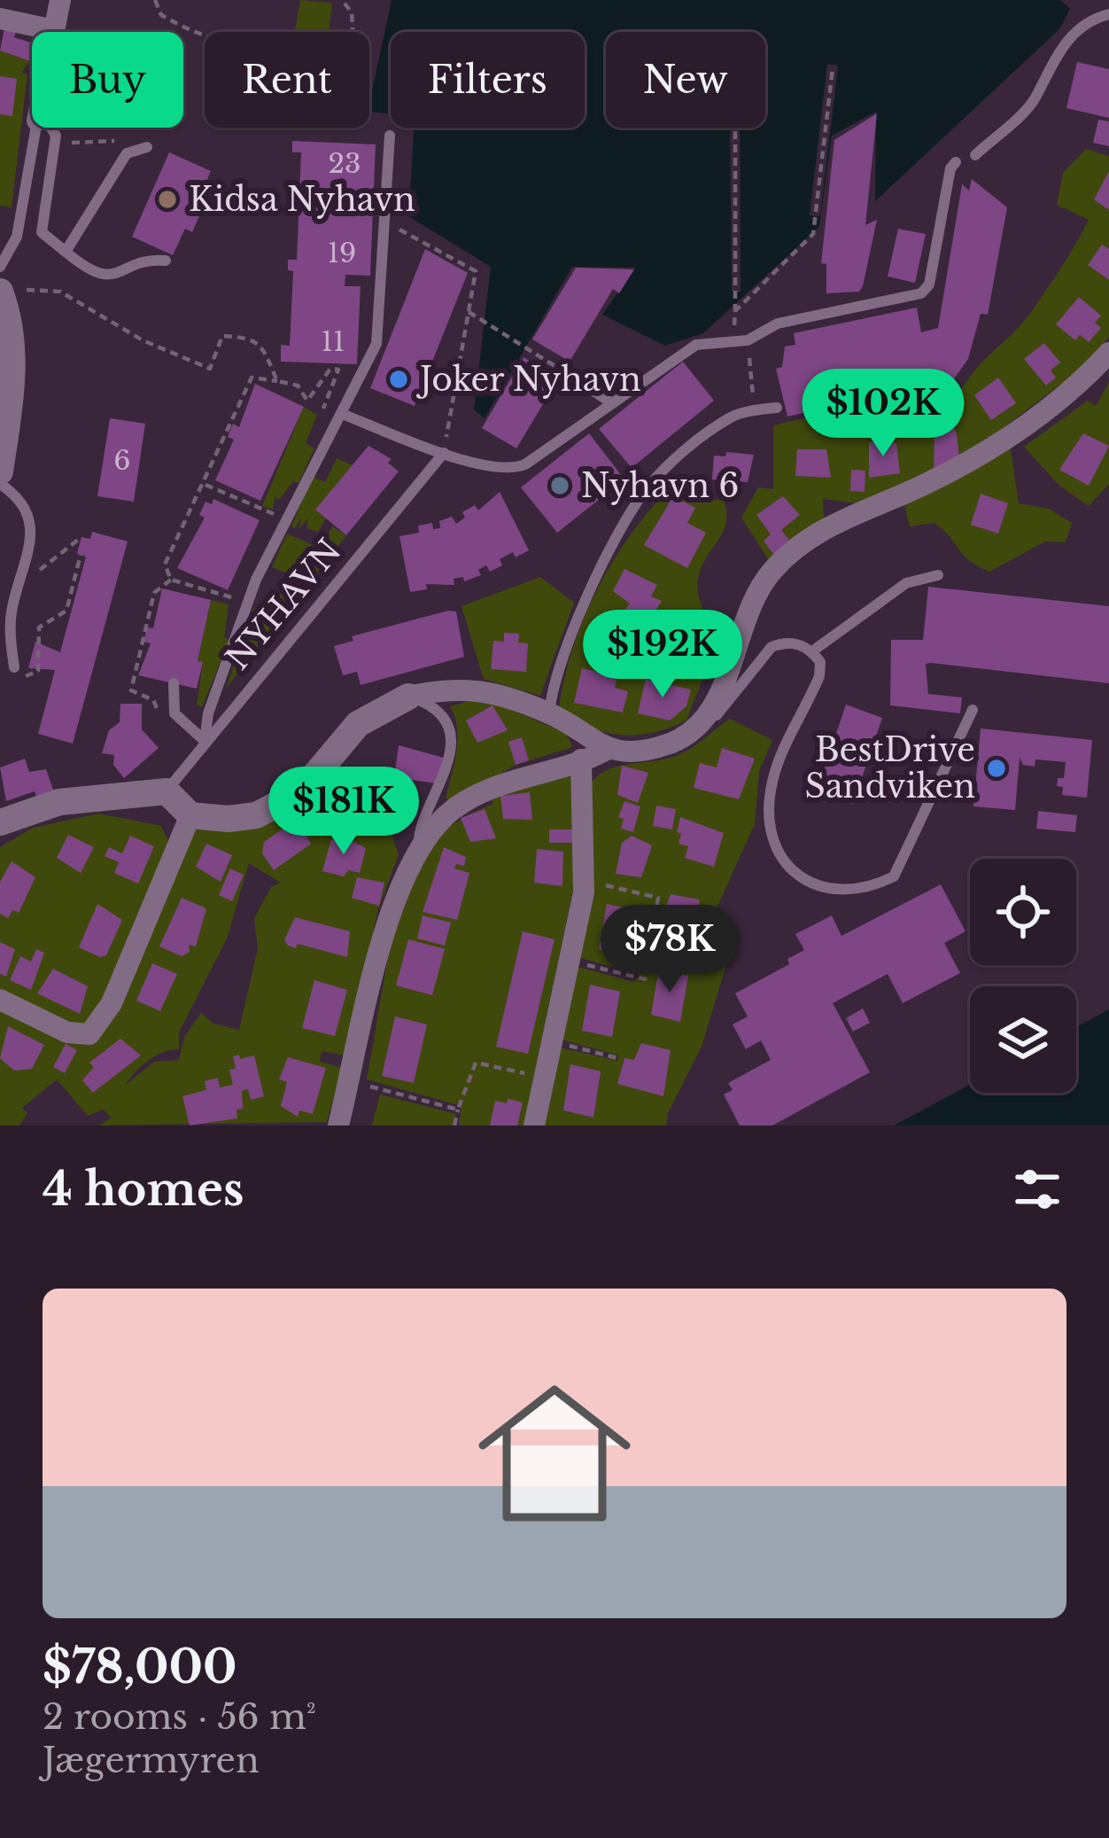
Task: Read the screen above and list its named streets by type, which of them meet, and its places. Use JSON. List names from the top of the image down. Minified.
{"streets":{"lane":["NYHAVN"]},"places":["Kidsa Nyhavn","Joker Nyhavn","Nyhavn 6","BestDrive Sandviken"],"house_numbers":["23","19","11","6"],"page":{"chip":["Buy","Rent","Filters","New"],"price":["$102K","$192K","$181K","$78K"],"heading":"4 homes","list":[{"name":"$78,000","note":"2 rooms · 56 m² · Jægermyren"}]}}
